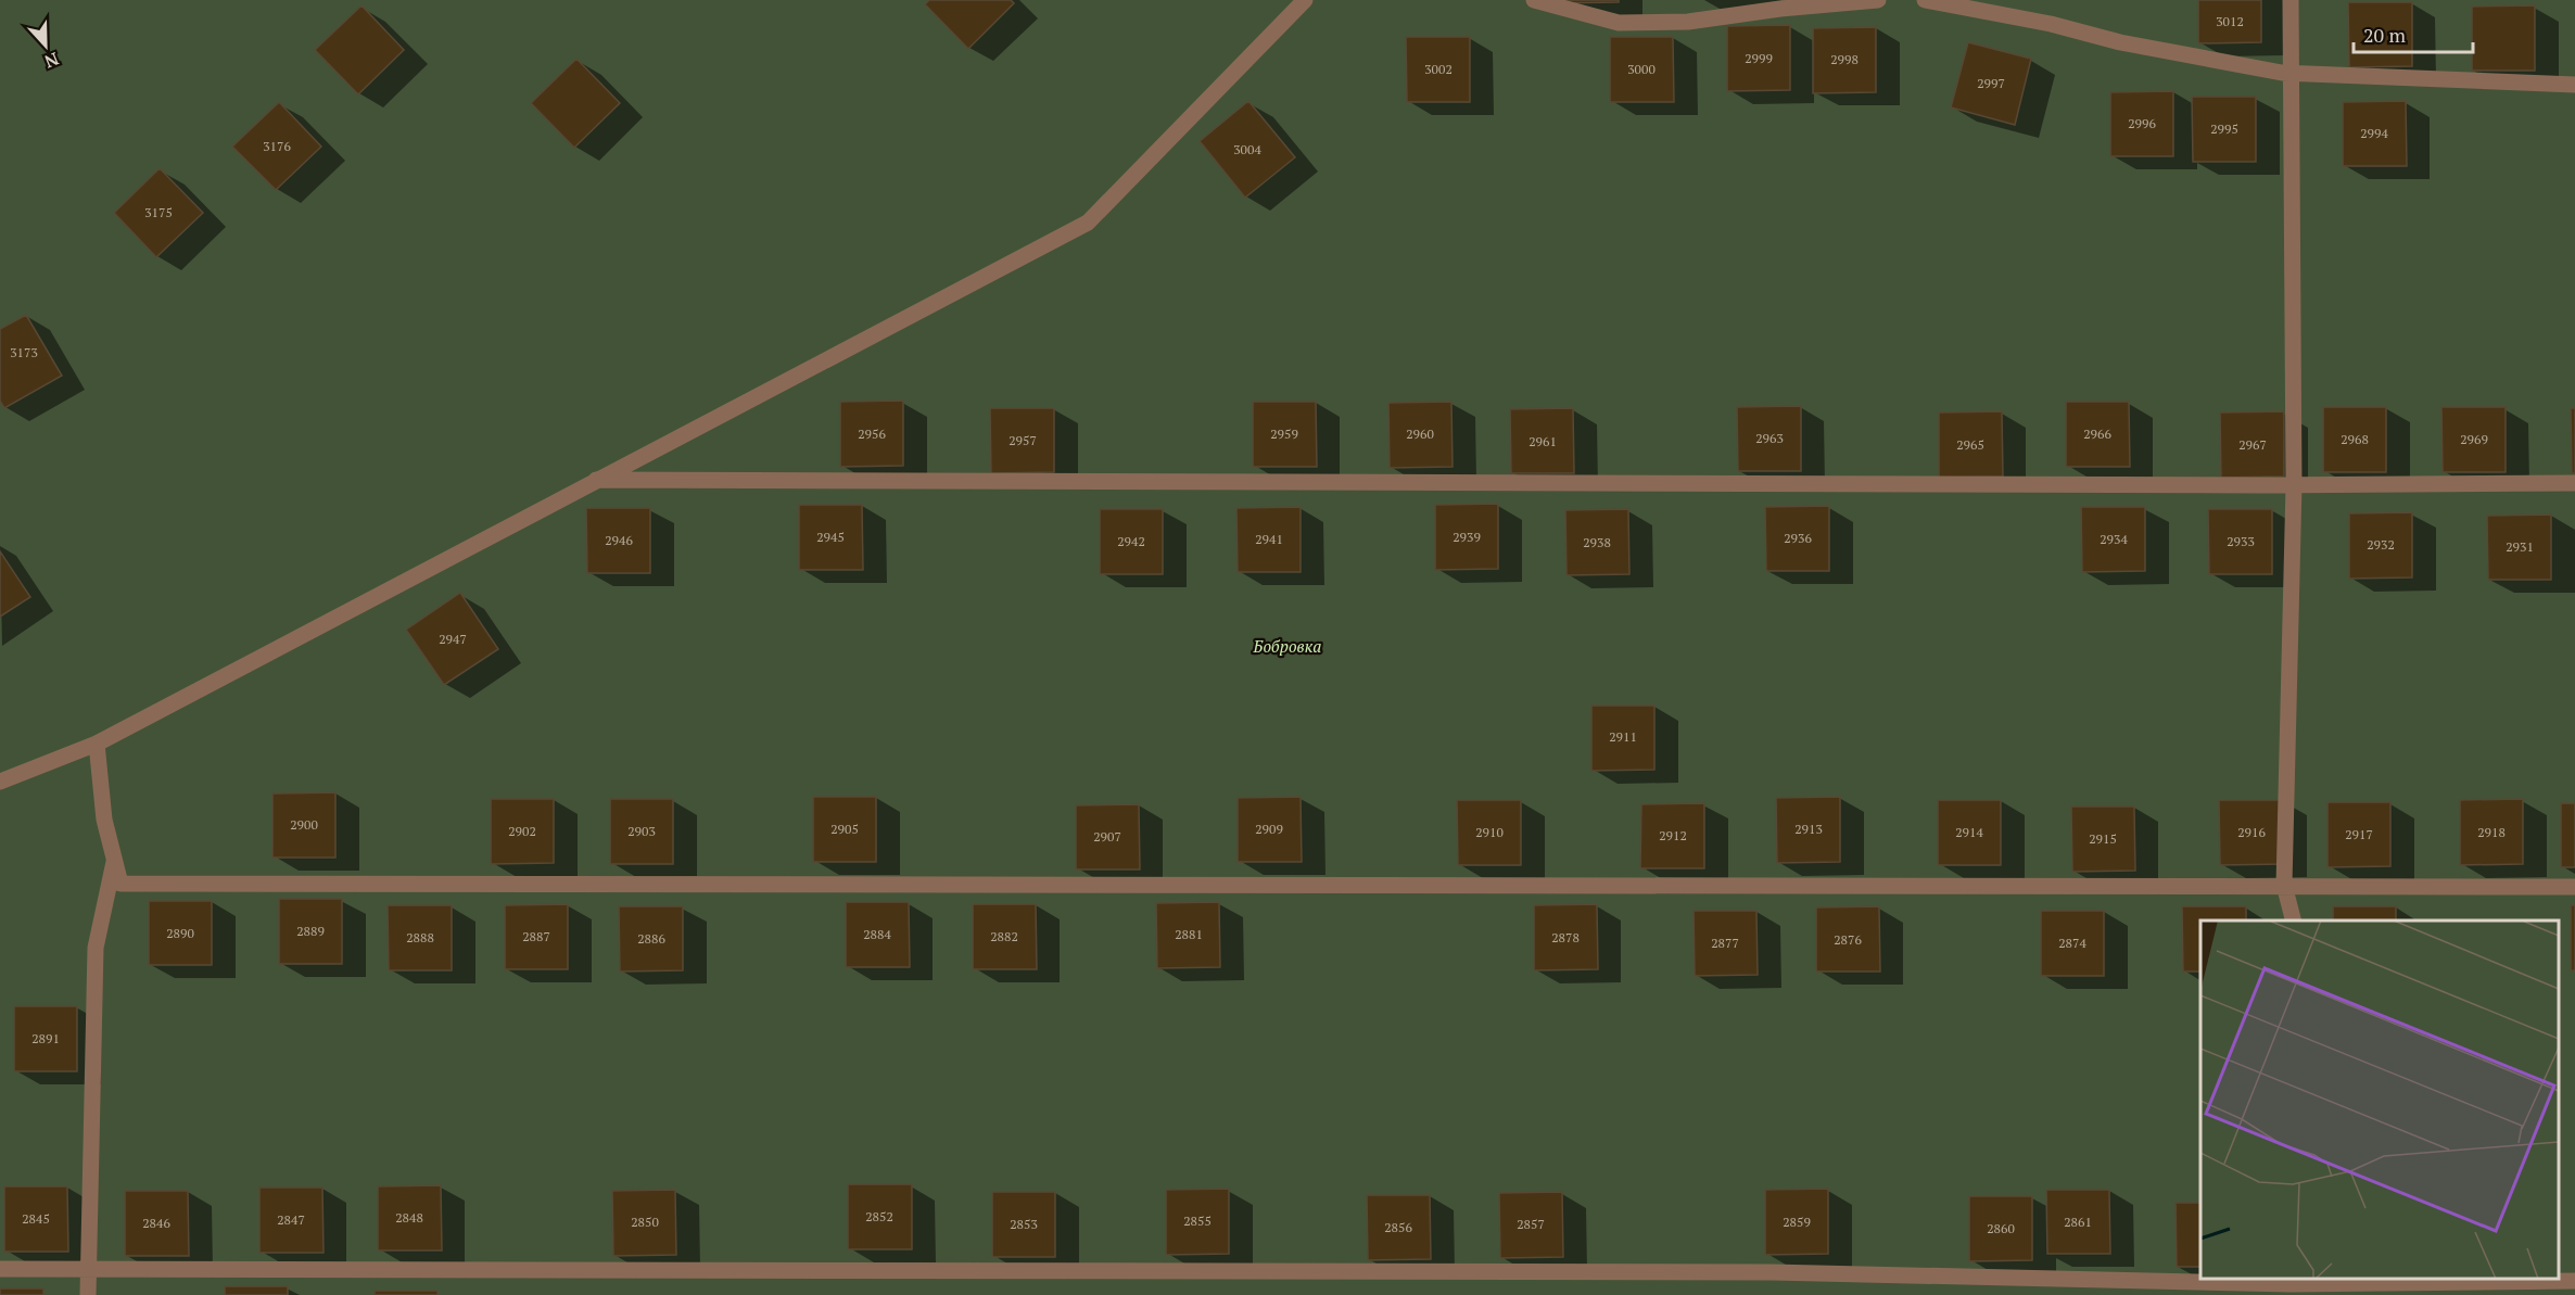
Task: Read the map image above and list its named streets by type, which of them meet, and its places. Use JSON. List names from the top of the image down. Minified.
{"parks":["Бобровка"],"house_numbers":["3012","2999","2998","3002","3000","2997","2996","2995","2994","3176","3004","3175","3173","2956","2959","2960","2966","2963","2968","2969","2957","2961","2965","2967","2945","2939","2936","2941","2934","2946","2942","2933","2938","2932","2931","2947","2911","2900","2905","2909","2913","2902","2903","2910","2914","2916","2918","2917","2912","2907","2915","2889","2890","2884","2881","2887","2882","2888","2878","2886","2876","2877","2874","2891","2852","2848","2845","2847","2855","2850","2859","2861","2846","2853","2857","2856","2860"],"scale_bar":"20 m","north":"bottom"}
